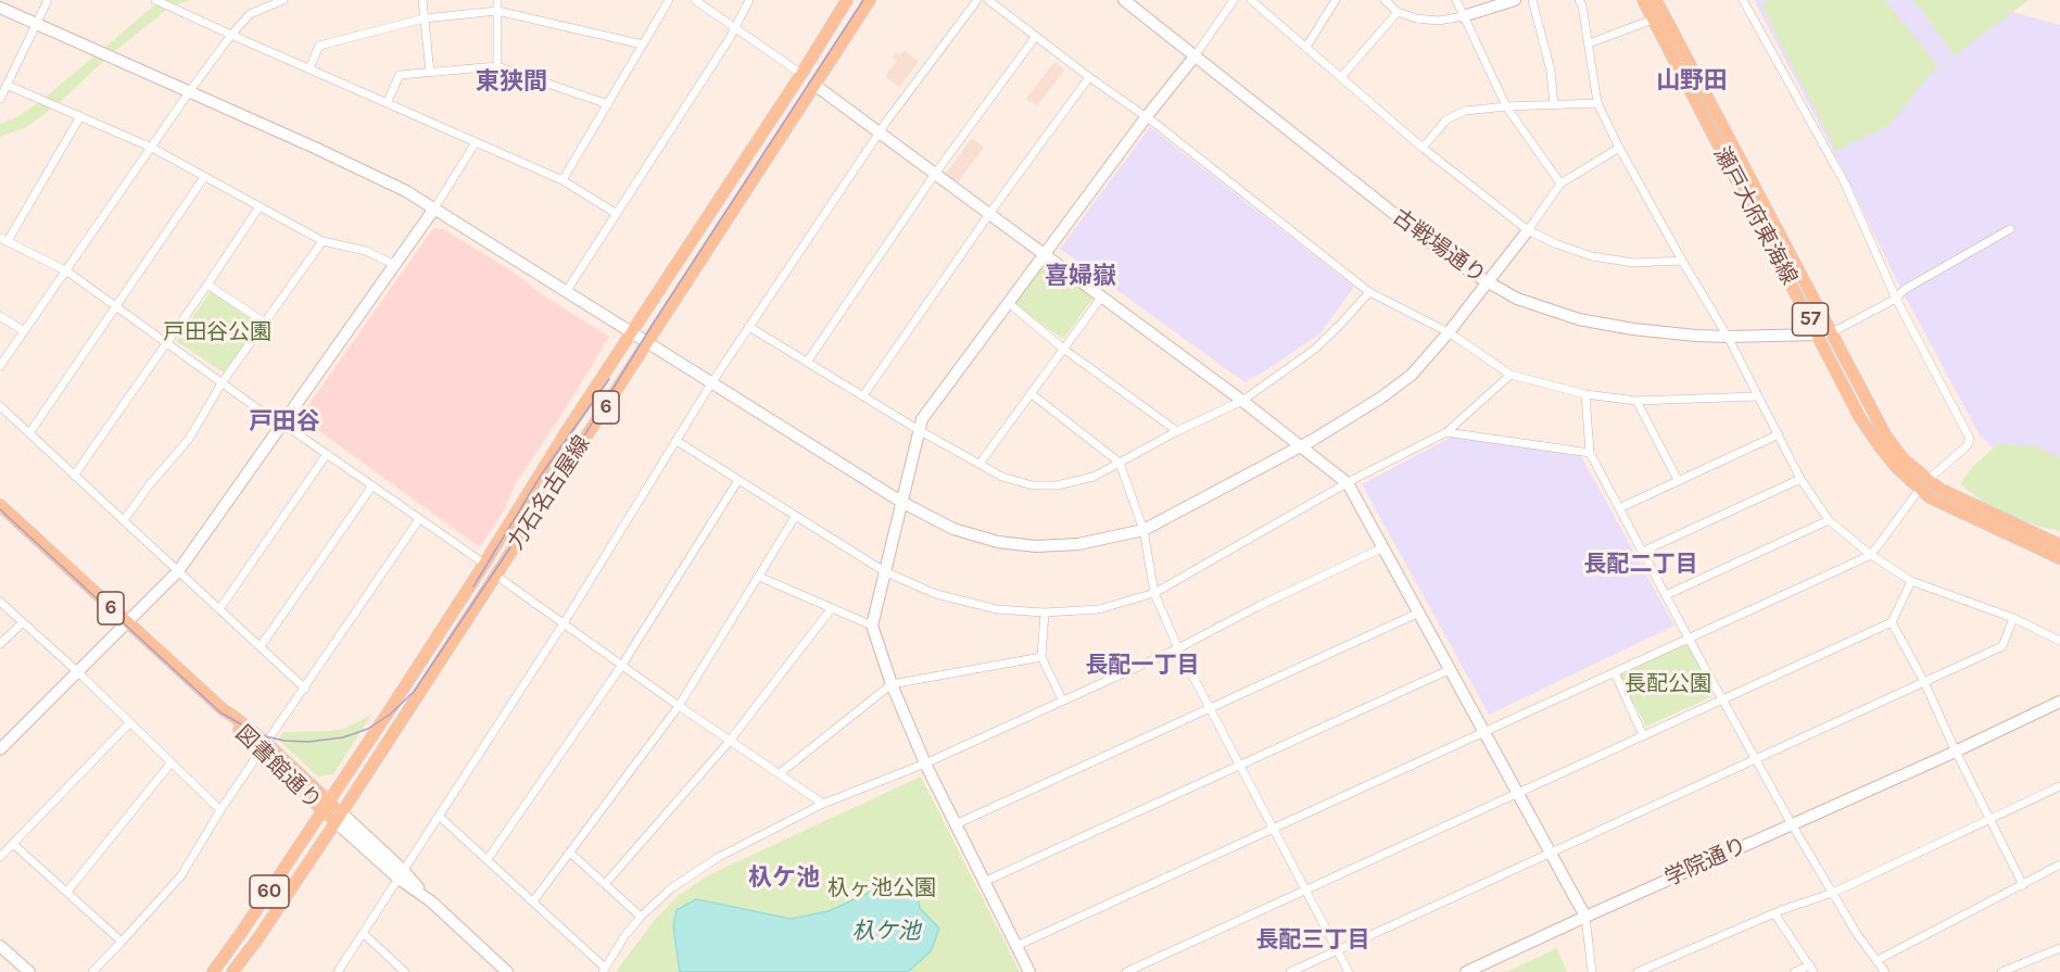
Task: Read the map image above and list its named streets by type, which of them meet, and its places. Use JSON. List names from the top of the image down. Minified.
{"streets":{"main road":["瀬戸大府東海線","57","6","力石名古屋線","図書館通り","60"],"street":["古戦場通り","学院通り"]},"crossings":[["瀬戸大府東海線","古戦場通り"],["力石名古屋線","図書館通り"],["力石名古屋線","60"],["図書館通り","60"]],"districts":["山野田","東狭間","喜婦嶽","戸田谷","長配二丁目","長配一丁目","杁ケ池","長配三丁目"],"water":["杁ケ池"],"parks":["戸田谷公園","長配公園","杁ヶ池公園"]}
